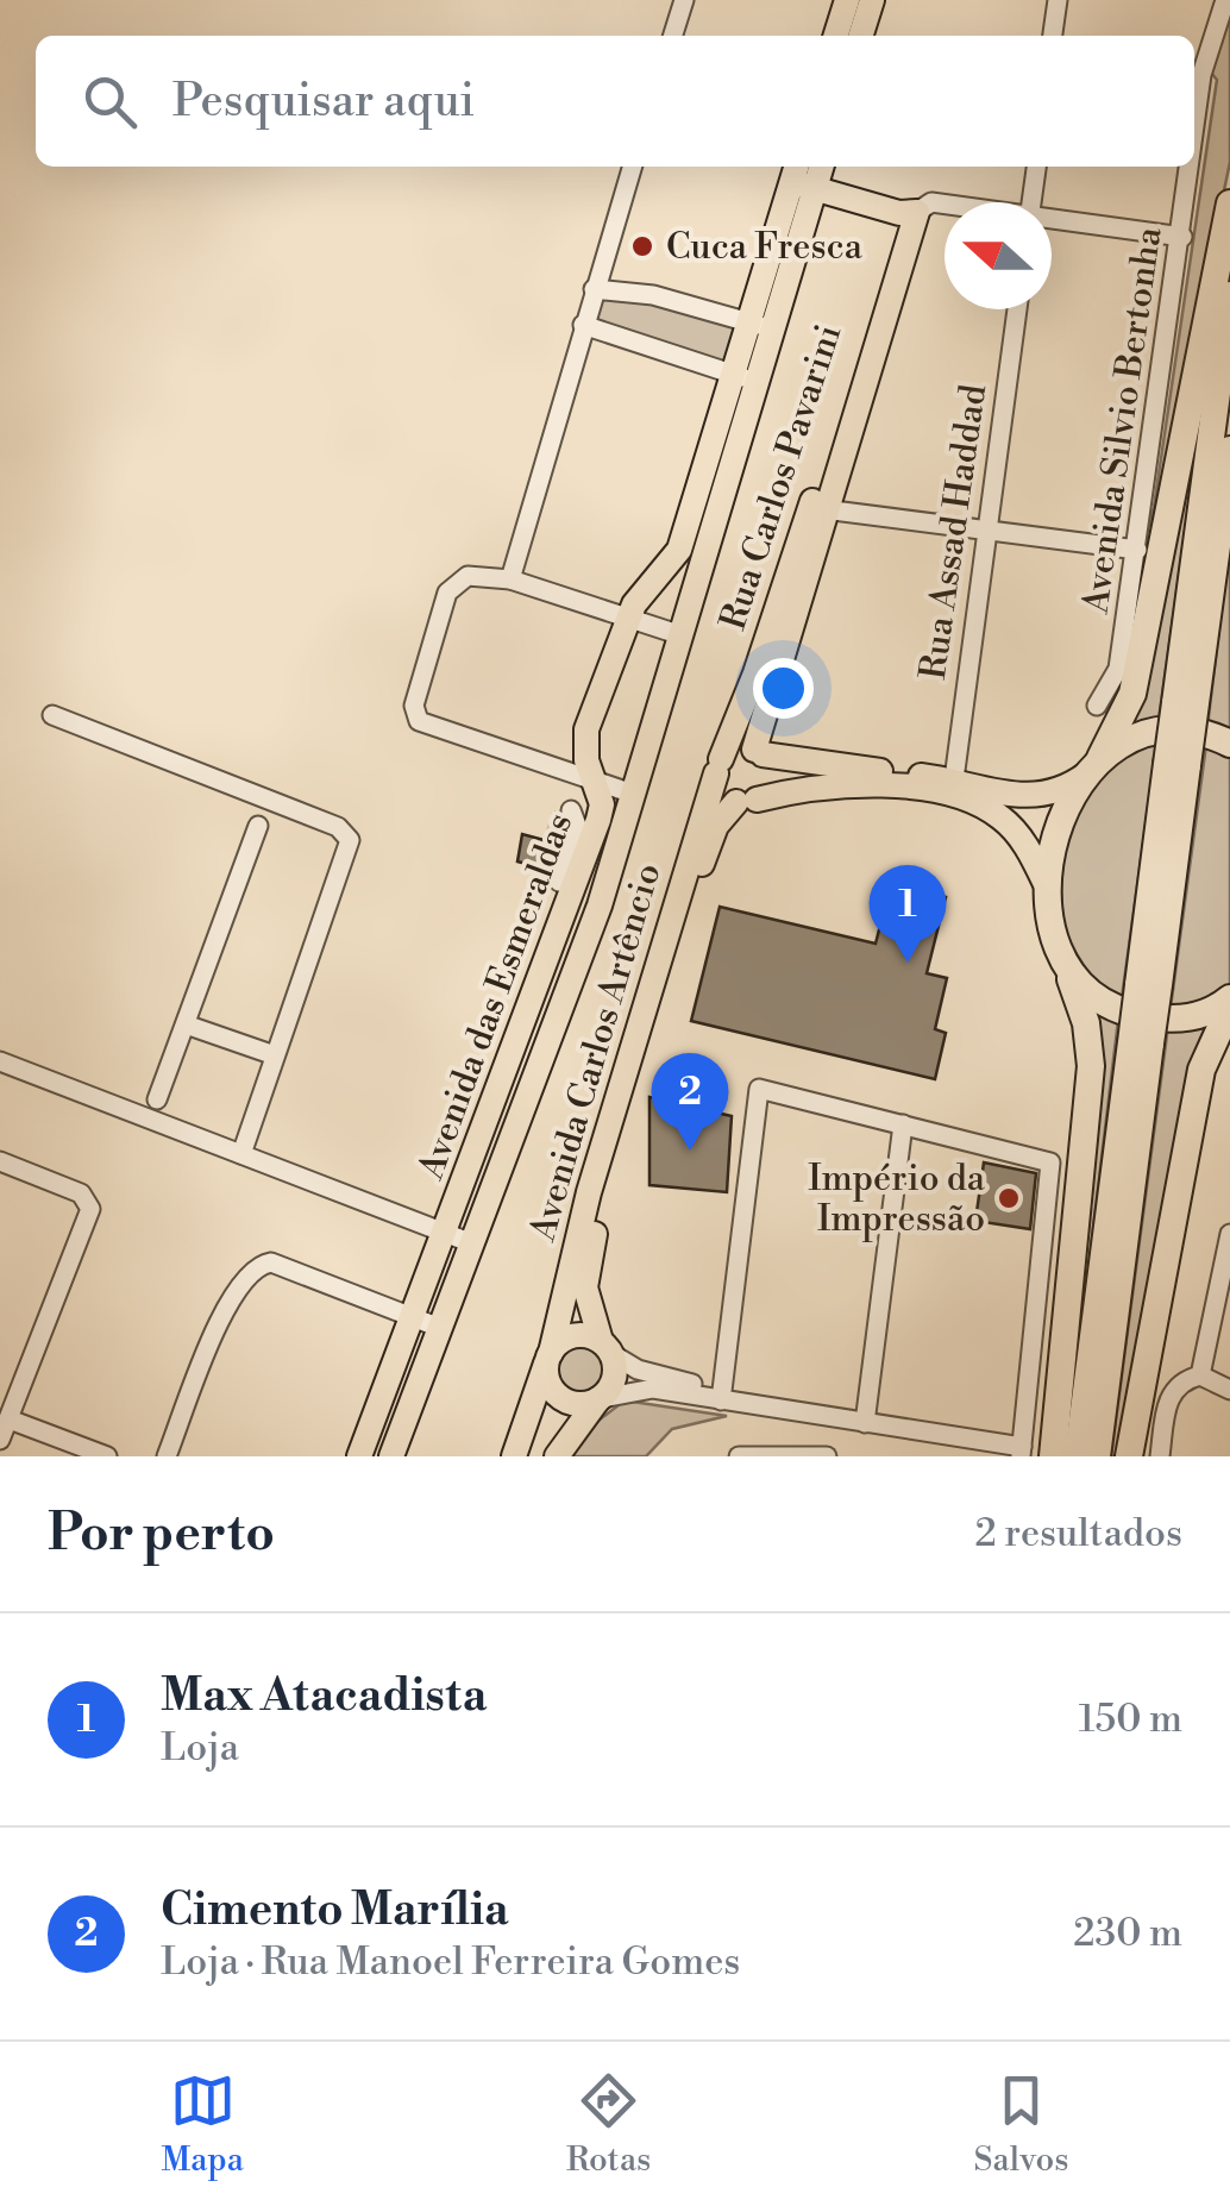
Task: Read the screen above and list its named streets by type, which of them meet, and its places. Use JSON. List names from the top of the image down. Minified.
{"streets":{"main road":["Rua Carlos Pavarini","Avenida das Esmeraldas","Avenida Carlos Artêncio"],"street":["Avenida Silvio Bertonha","Rua Assad Haddad"]},"crossings":[["Rua Carlos Pavarini","Avenida Carlos Artêncio"]],"places":["Cuca Fresca","Império da Impressão"],"north":"left","page":{"search":"Pesquisar aqui","pins":["1","2"],"heading":["Por perto","2 resultados"],"list":[{"mark":"1","name":"Max Atacadista","note":"Loja","value":"150 m"},{"mark":"2","name":"Cimento Marília","note":"Loja · Rua Manoel Ferreira Gomes","value":"230 m"}],"nav":["Mapa","Rotas","Salvos"]}}
